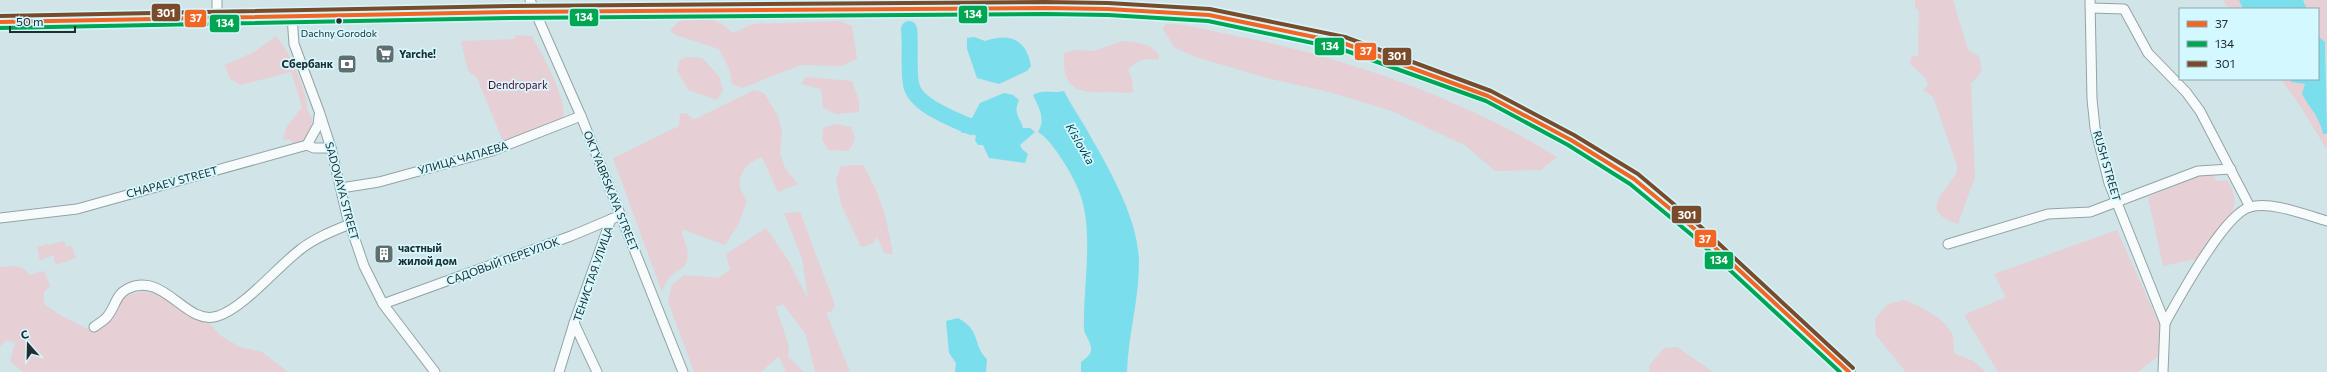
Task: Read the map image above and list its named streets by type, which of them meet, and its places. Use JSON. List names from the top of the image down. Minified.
{"streets":{"street":["УЛИЦА ЧАПАЕВА","RUSH STREET","CHAPAEV STREET","SADOVAYA STREET","OKTYABRSKAYA STREET","САДОВЫЙ ПЕРЕУЛОК","ТЕНИСТАЯ УЛИЦА"]},"crossings":[["УЛИЦА ЧАПАЕВА","SADOVAYA STREET"],["УЛИЦА ЧАПАЕВА","OKTYABRSKAYA STREET"],["SADOVAYA STREET","САДОВЫЙ ПЕРЕУЛОК"],["OKTYABRSKAYA STREET","САДОВЫЙ ПЕРЕУЛОК"],["САДОВЫЙ ПЕРЕУЛОК","ТЕНИСТАЯ УЛИЦА"]],"water":["Kislovka"],"parks":["Dendropark"],"places":{"other":["Dachny Gorodok"],"supermarket":["Yarche!"],"bank":["Сбербанк"],"building":["частный жилой дом"]},"lines":["transit line 301","transit line 37","transit line 134"],"legend":["37","134","301"],"scale_bar":"50 m","north":"top"}
